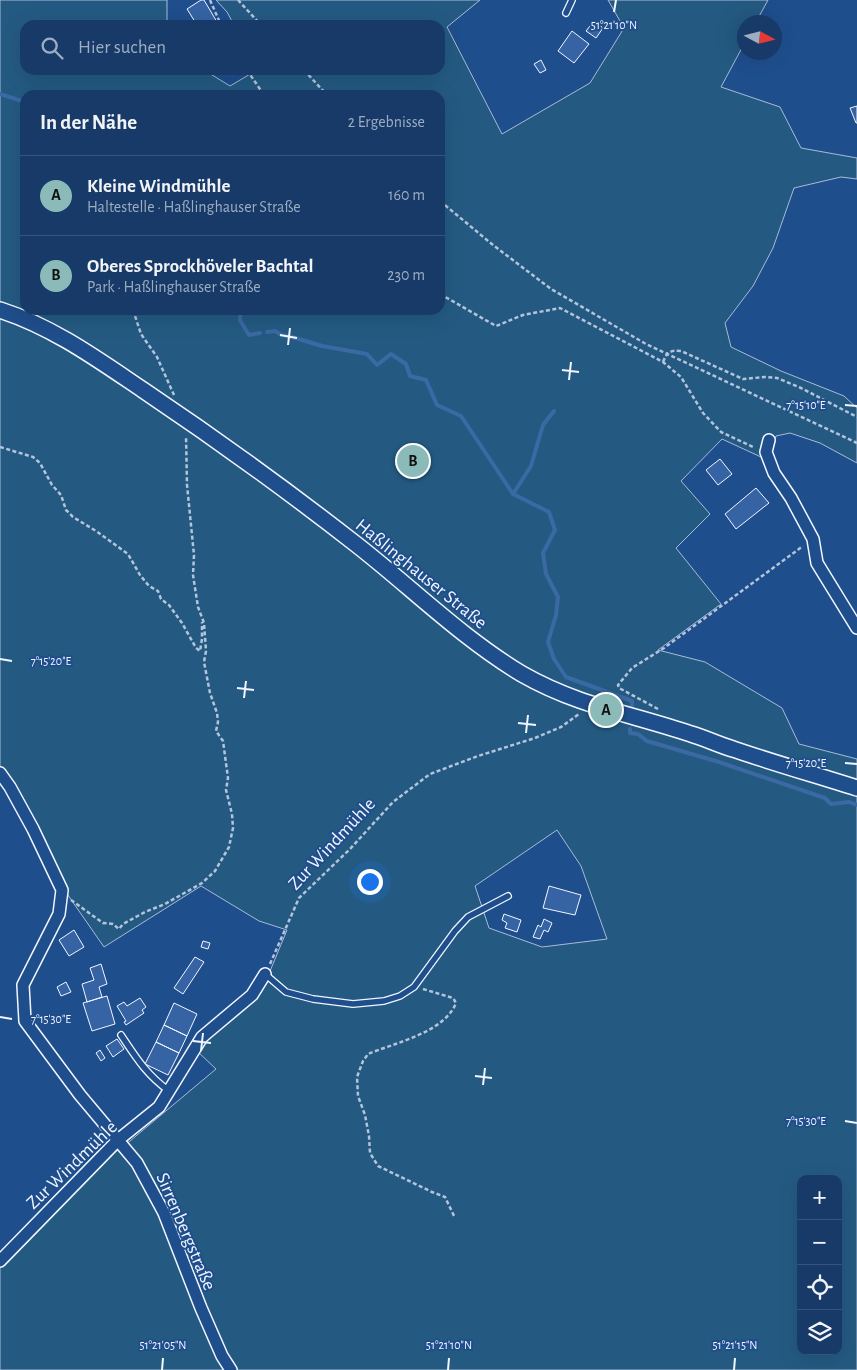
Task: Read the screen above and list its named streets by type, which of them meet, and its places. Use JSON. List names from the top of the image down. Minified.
{"streets":{"main road":["Haßlinghauser Straße"],"street":["Zur Windmühle","Sirrenbergstraße"]},"crossings":[["Haßlinghauser Straße","Zur Windmühle"],["Zur Windmühle","Sirrenbergstraße"]],"north":"right","page":{"search":"Hier suchen","heading":["In der Nähe","2 Ergebnisse"],"list":[{"mark":"A","name":"Kleine Windmühle","note":"Haltestelle · Haßlinghauser Straße","value":"160 m"},{"mark":"B","name":"Oberes Sprockhöveler Bachtal","note":"Park · Haßlinghauser Straße","value":"230 m"}],"pins":["B","A"],"map_buttons":["+","−"]},"coordinates":["51°21'10\"N","7°15'10\"E","7°15'20\"E","7°15'30\"E","51°21'05\"N","51°21'15\"N"]}
